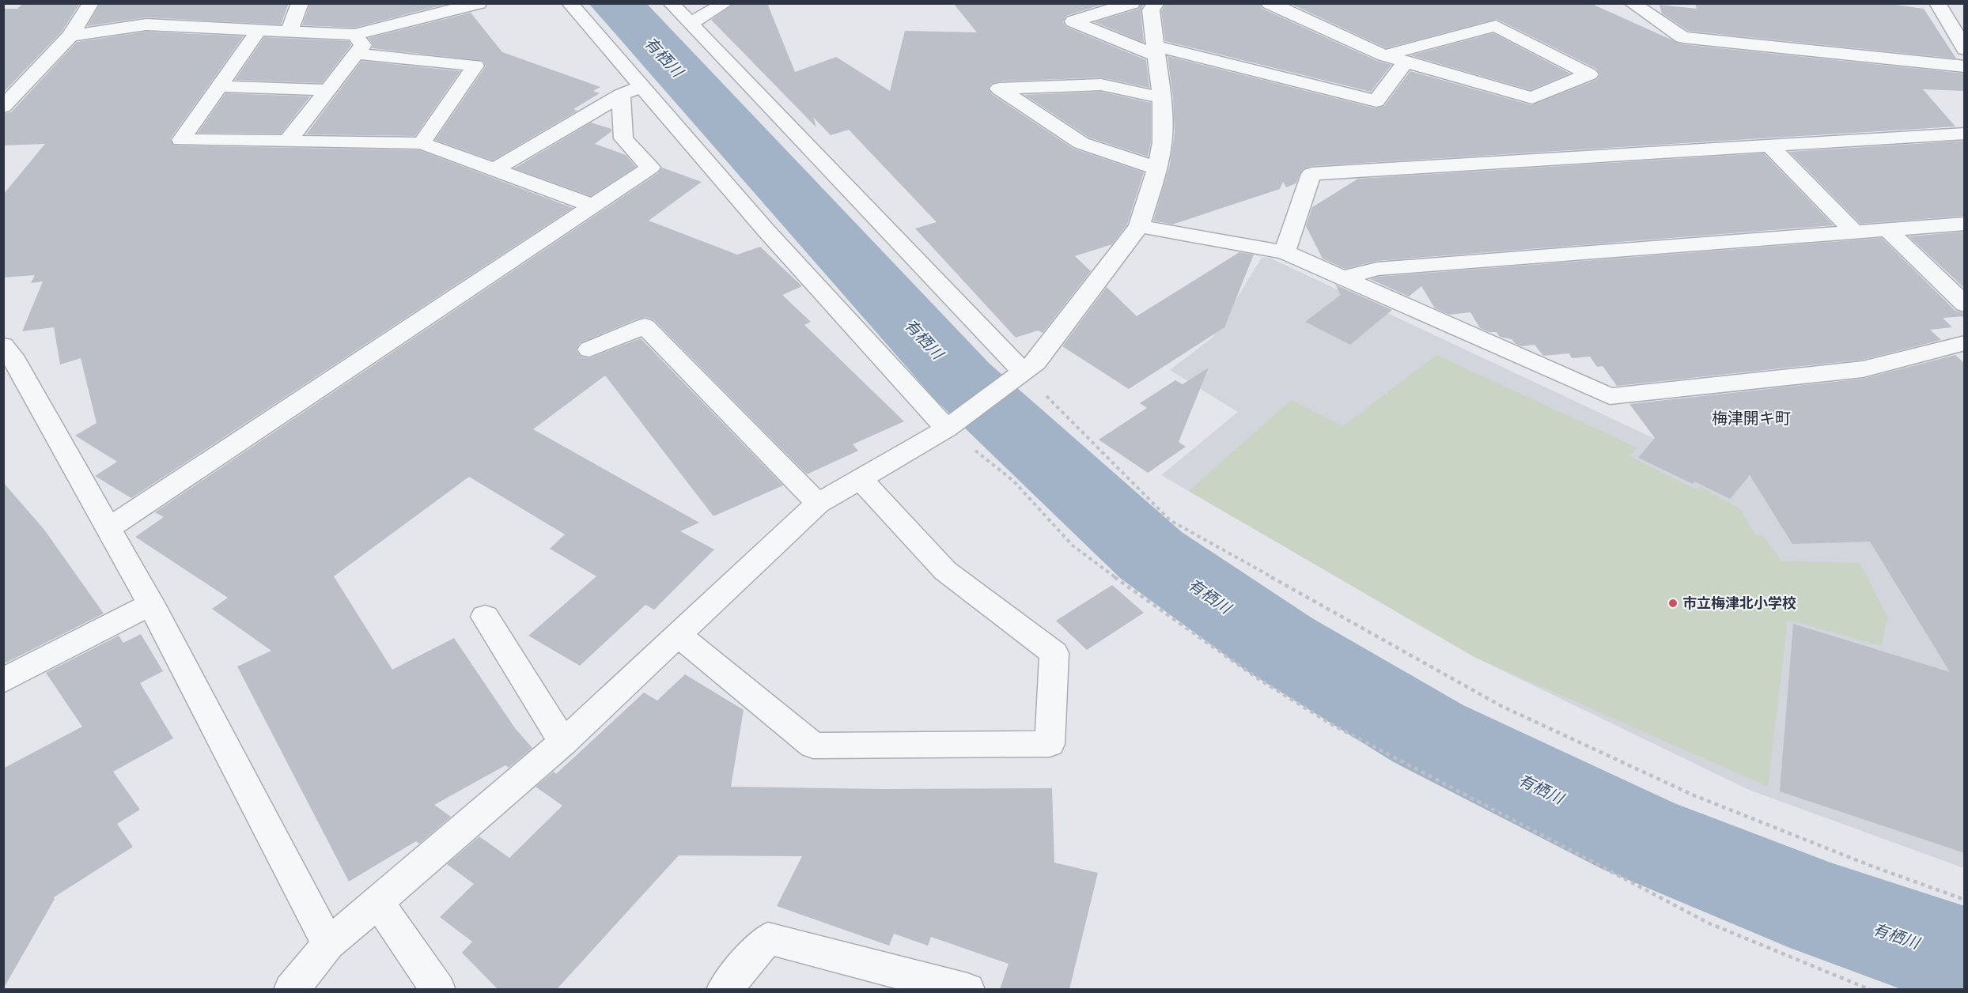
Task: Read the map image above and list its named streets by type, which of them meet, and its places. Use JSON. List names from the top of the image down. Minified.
{"districts":["梅津開キ町"],"water":["有栖川"],"places":["市立梅津北小学校"]}
